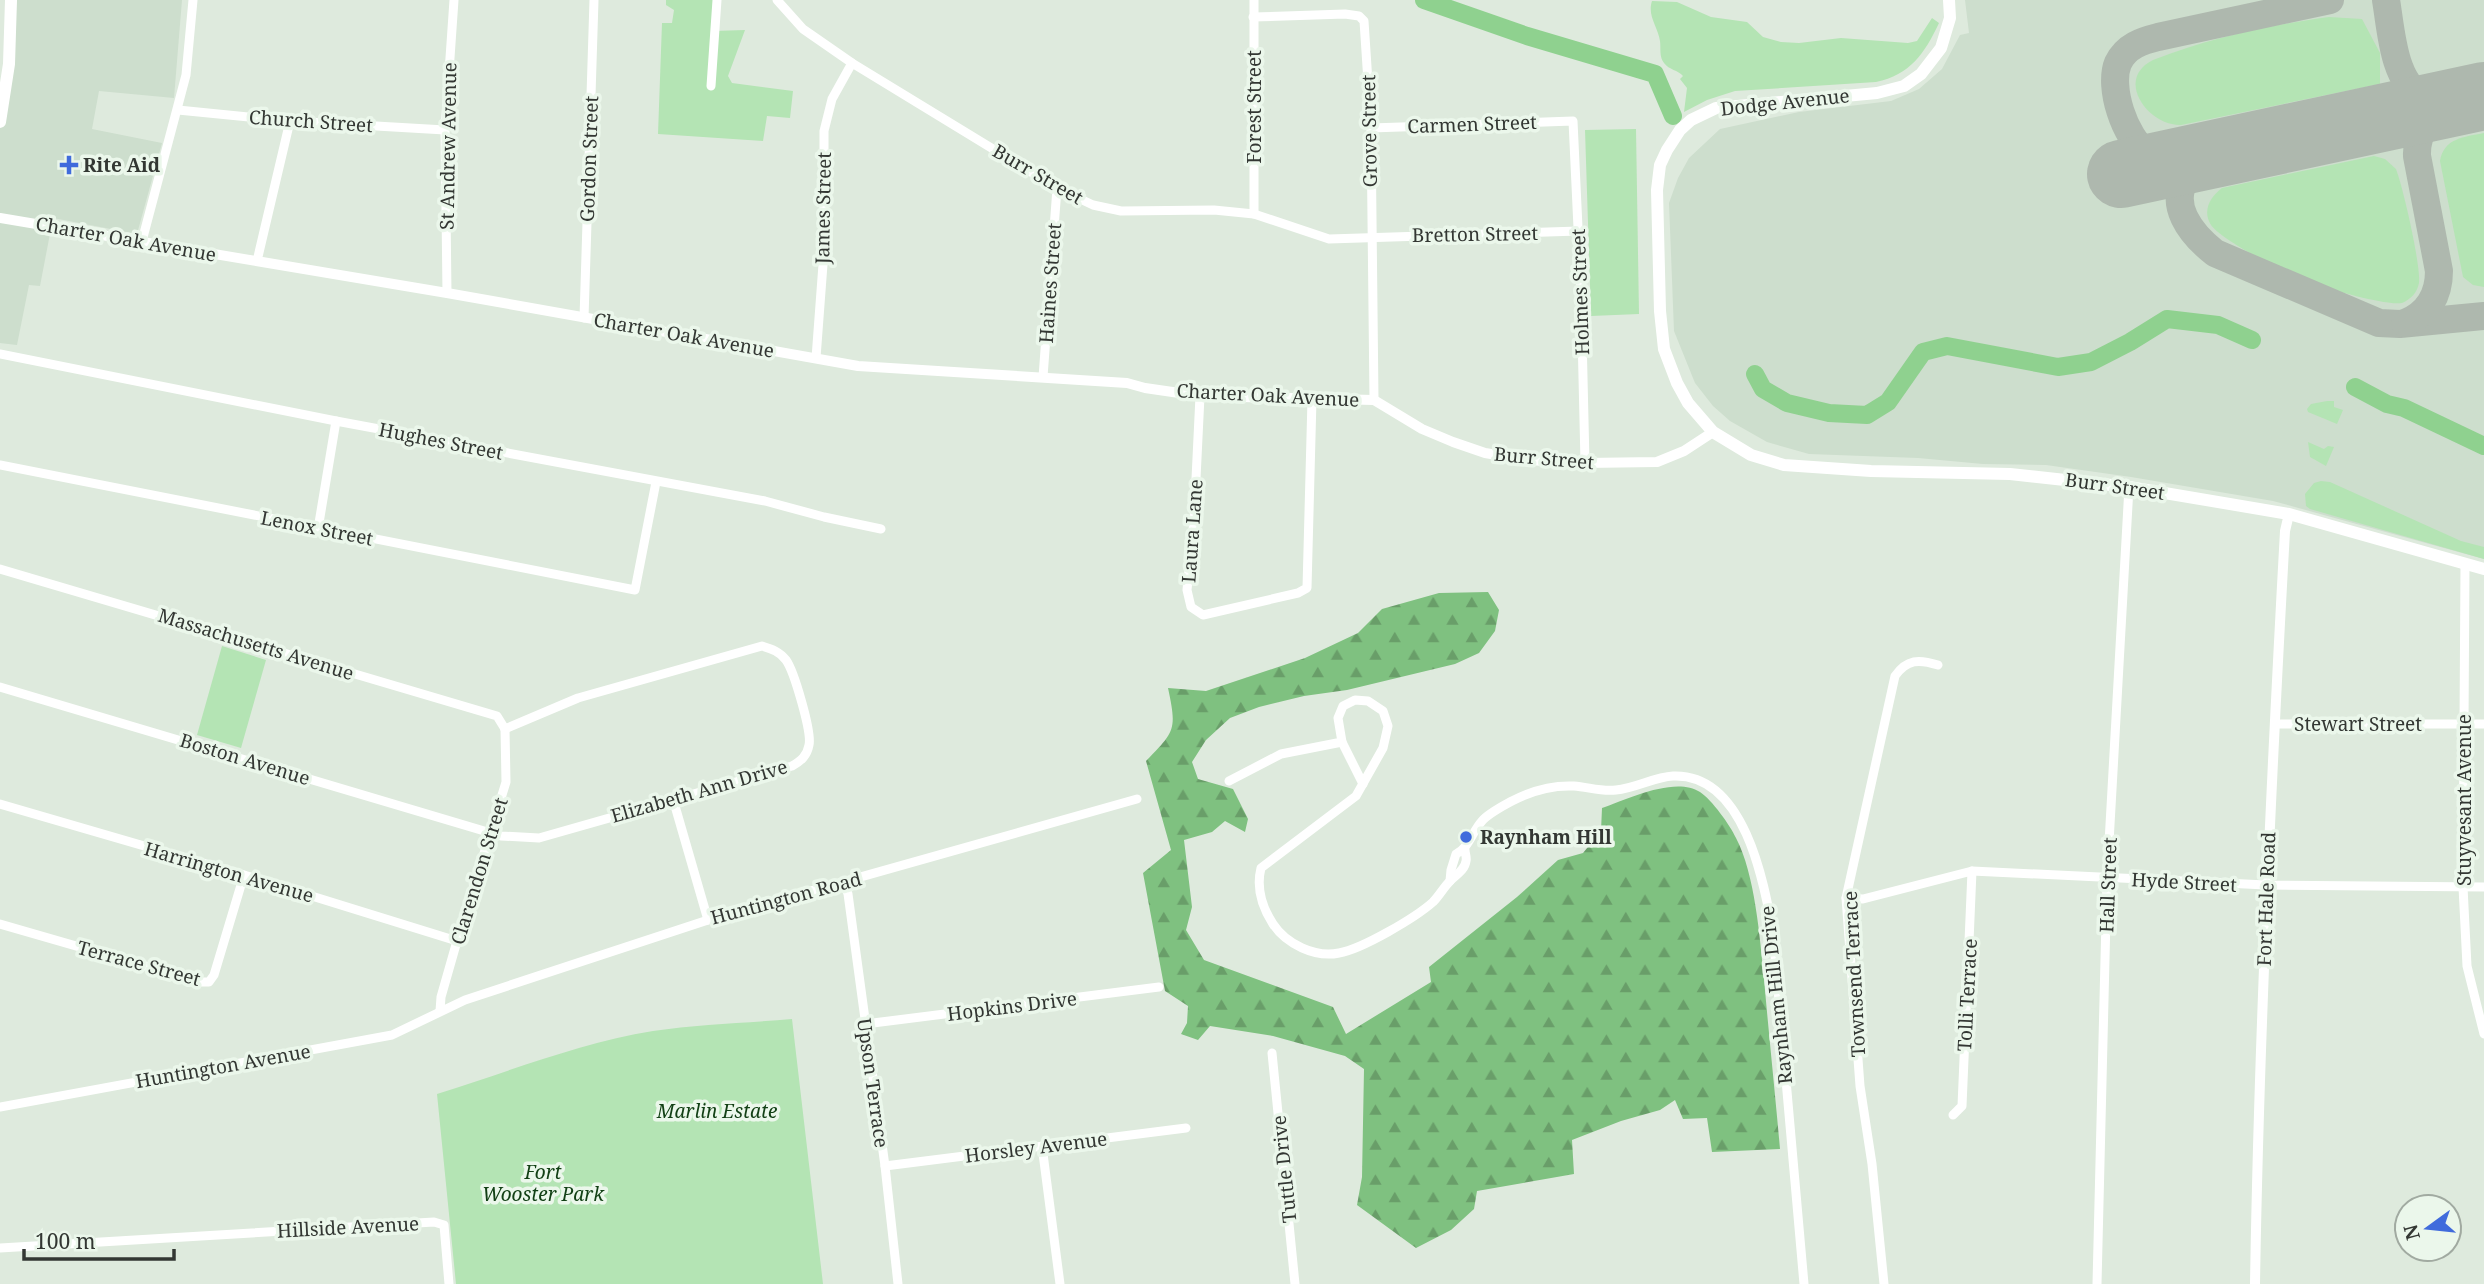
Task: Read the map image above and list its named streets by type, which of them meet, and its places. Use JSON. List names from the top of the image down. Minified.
{"streets":{"main road":["Dodge Avenue","Burr Street"],"street":["Forest Street","Church Street","Carmen Street","Grove Street","St Andrew Avenue","Gordon Street","James Street","Bretton Street","Charter Oak Avenue","Haines Street","Holmes Street","Hughes Street","Lenox Street","Laura Lane","Massachusetts Avenue","Stewart Street","Boston Avenue","Elizabeth Ann Drive","Stuyvesant Avenue","Clarendon Street","Harrington Avenue","Hyde Street","Hall Street","Huntington Road","Fort Hale Road","Terrace Street","Townsend Terrace","Raynham Hill Drive","Tolli Terrace","Hopkins Drive","Huntington Avenue","Upson Terrace","Horsley Avenue","Tuttle Drive","Hillside Avenue"]},"crossings":[["Dodge Avenue","Burr Street"],["Forest Street","Grove Street"],["Forest Street","Burr Street"],["Church Street","St Andrew Avenue"],["Carmen Street","Grove Street"],["Carmen Street","Holmes Street"],["Grove Street","Burr Street"],["Grove Street","Bretton Street"],["St Andrew Avenue","Charter Oak Avenue"],["Gordon Street","Charter Oak Avenue"],["Burr Street","James Street"],["Burr Street","Bretton Street"],["Burr Street","Charter Oak Avenue"],["Burr Street","Haines Street"],["Burr Street","Holmes Street"],["Burr Street","Stuyvesant Avenue"],["Burr Street","Hall Street"],["Burr Street","Fort Hale Road"],["James Street","Charter Oak Avenue"],["Bretton Street","Holmes Street"],["Charter Oak Avenue","Haines Street"],["Charter Oak Avenue","Laura Lane"],["Hughes Street","Lenox Street"],["Massachusetts Avenue","Elizabeth Ann Drive"],["Massachusetts Avenue","Clarendon Street"],["Stewart Street","Stuyvesant Avenue"],["Stewart Street","Fort Hale Road"],["Boston Avenue","Elizabeth Ann Drive"],["Boston Avenue","Clarendon Street"],["Elizabeth Ann Drive","Clarendon Street"],["Stuyvesant Avenue","Hyde Street"],["Clarendon Street","Harrington Avenue"],["Clarendon Street","Huntington Road"],["Clarendon Street","Huntington Avenue"],["Harrington Avenue","Terrace Street"],["Hyde Street","Hall Street"],["Hyde Street","Fort Hale Road"],["Hyde Street","Townsend Terrace"],["Hyde Street","Tolli Terrace"],["Huntington Road","Huntington Avenue"],["Huntington Road","Upson Terrace"],["Hopkins Drive","Upson Terrace"],["Upson Terrace","Horsley Avenue"]],"parks":["Marlin Estate","Fort Wooster Park"],"places":{"health":["Rite Aid"],"other":["Raynham Hill"]},"scale_bar":"100 m","north":"left"}
